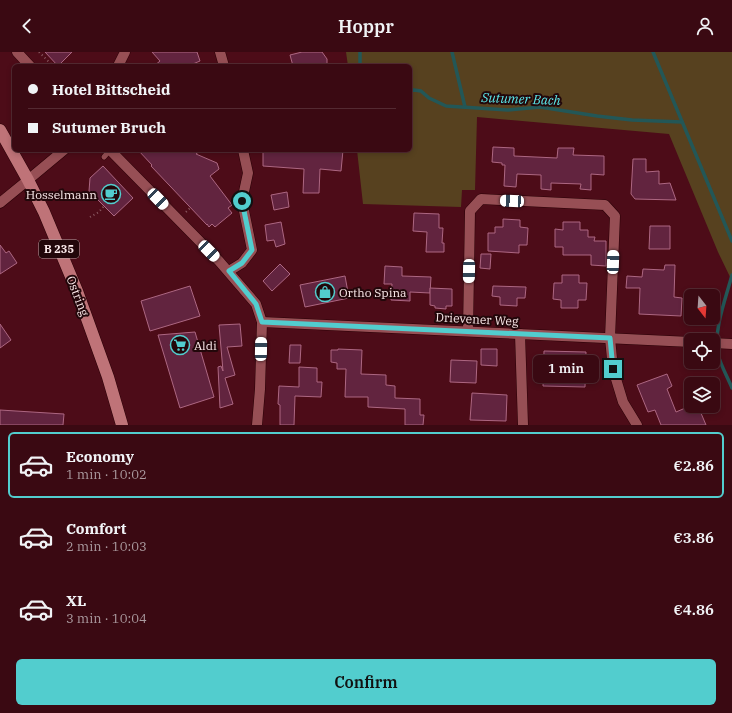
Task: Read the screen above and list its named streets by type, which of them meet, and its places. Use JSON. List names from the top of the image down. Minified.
{"streets":{"main road":["B 235","Ostring"],"street":["Drievener Weg"]},"water":["Sutumer Bach"],"places":{"cafe":["Hosselmann"],"shop":["Ortho Spina"],"supermarket":["Aldi"]},"north":"bottom","page":{"header":"Hoppr","banner":["Hotel Bittscheid","Sutumer Bruch"],"bubble":"1 min","list":[{"name":"Economy","note":"1 min · 10:02","value":"€2.86"},{"name":"Comfort","note":"2 min · 10:03","value":"€3.86"},{"name":"XL","note":"3 min · 10:04","value":"€4.86"}],"buttons":"Confirm"}}
